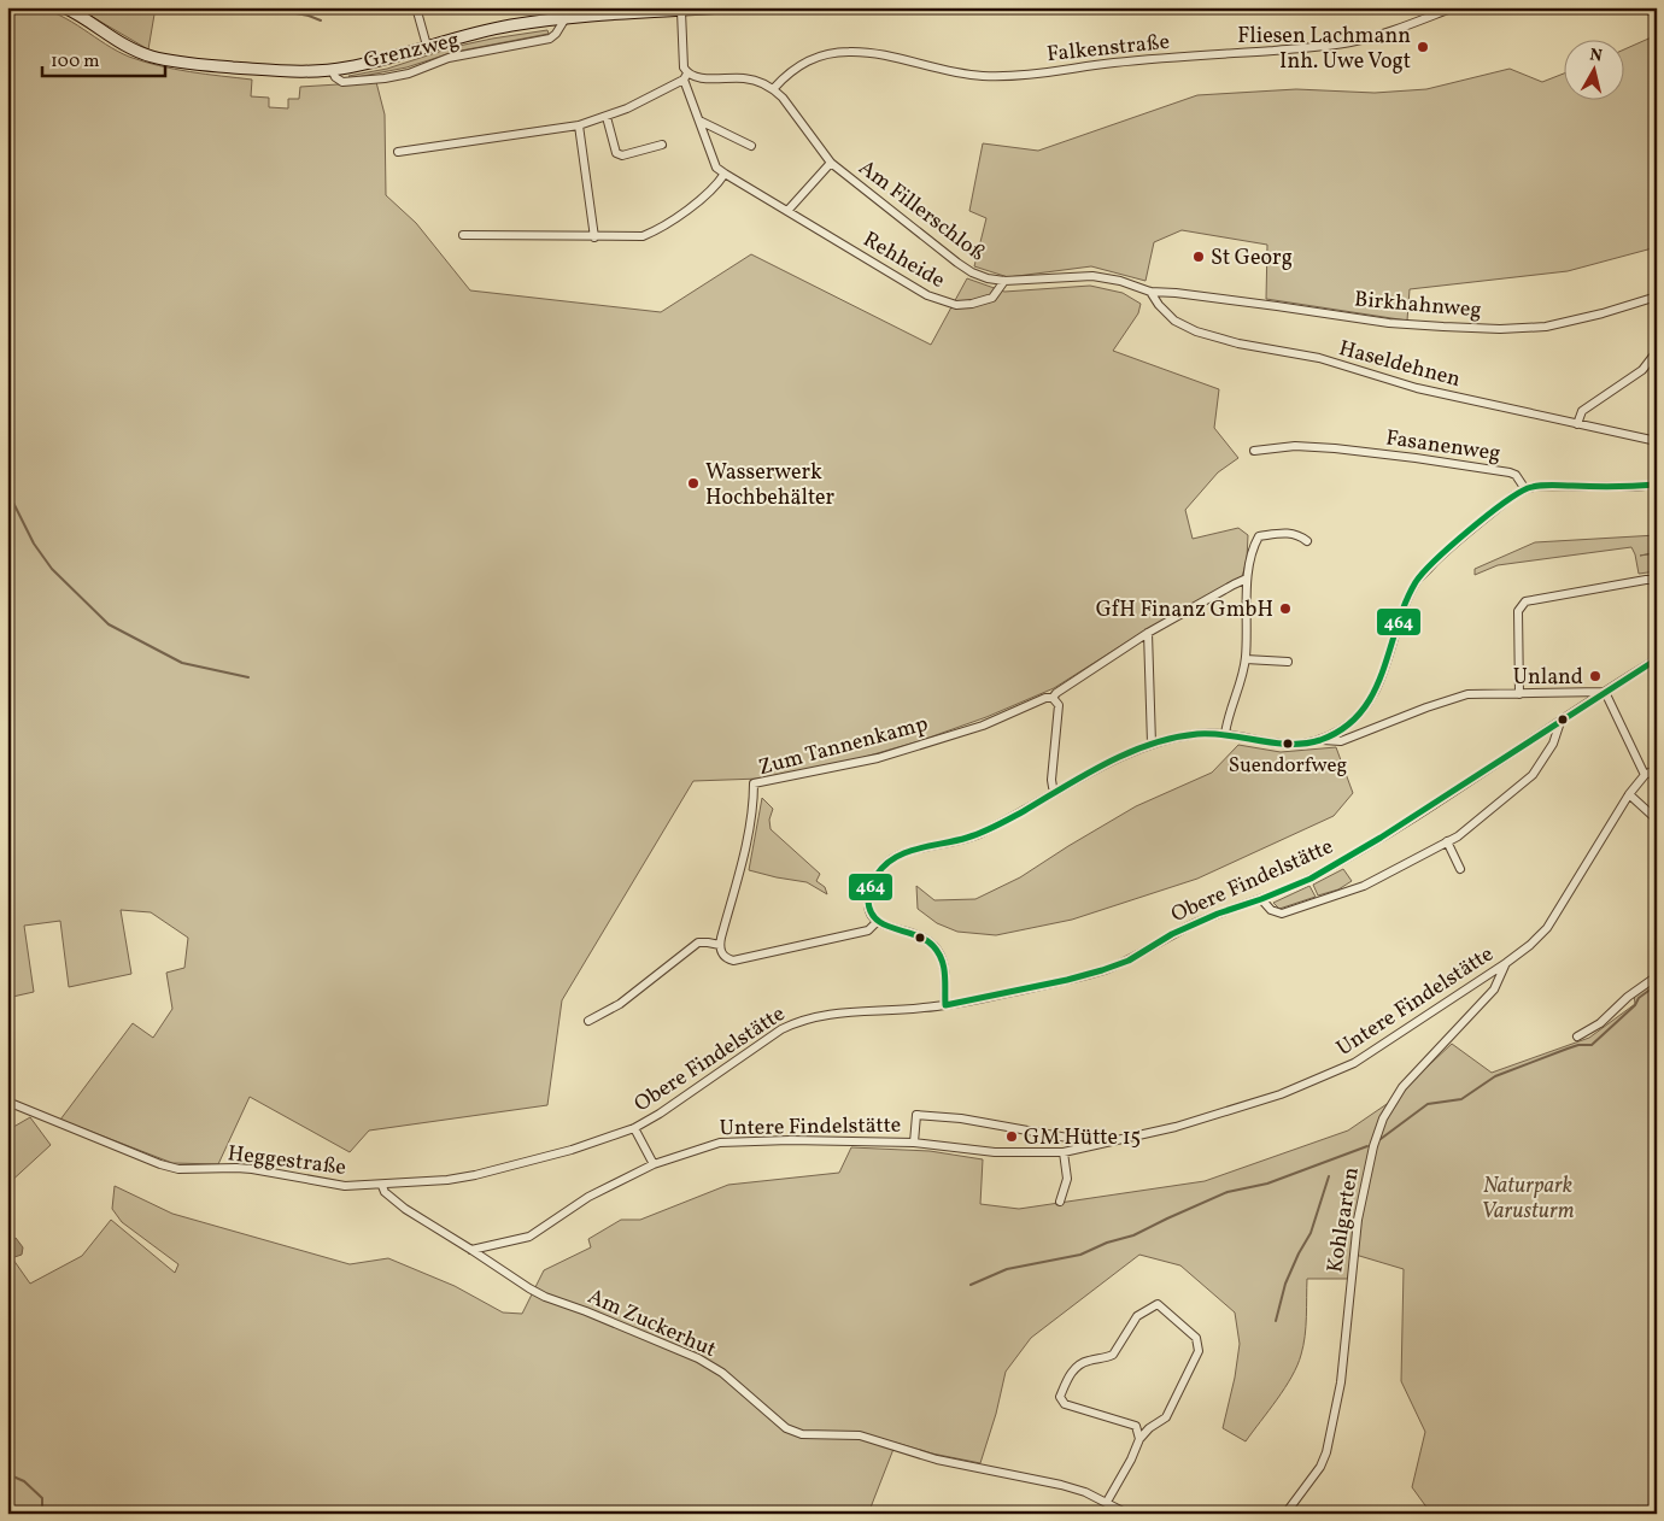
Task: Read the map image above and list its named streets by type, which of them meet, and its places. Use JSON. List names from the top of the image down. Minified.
{"streets":{"street":["Falkenstraße","Grenzweg","Am Fillerschloß","Rehheide","Birkhahnweg","Haseldehnen","Fasanenweg","Zum Tannenkamp","Obere Findelstätte","Untere Findelstätte","Heggestraße","Kohlgarten","Am Zuckerhut"]},"crossings":[["Falkenstraße","Am Fillerschloß"],["Am Fillerschloß","Rehheide"],["Am Fillerschloß","Birkhahnweg"],["Am Fillerschloß","Haseldehnen"],["Obere Findelstätte","Untere Findelstätte"],["Obere Findelstätte","Heggestraße"],["Untere Findelstätte","Kohlgarten"],["Untere Findelstätte","Am Zuckerhut"],["Heggestraße","Am Zuckerhut"]],"parks":["Naturpark Varusturm"],"places":["Fliesen Lachmann Inh. Uwe Vogt","St Georg","Wasserwerk Hochbehälter","GfH Finanz GmbH","Unland","Suendorfweg","GM Hütte 15"],"lines":["transit line 464"],"scale_bar":"100 m","north":"top"}
